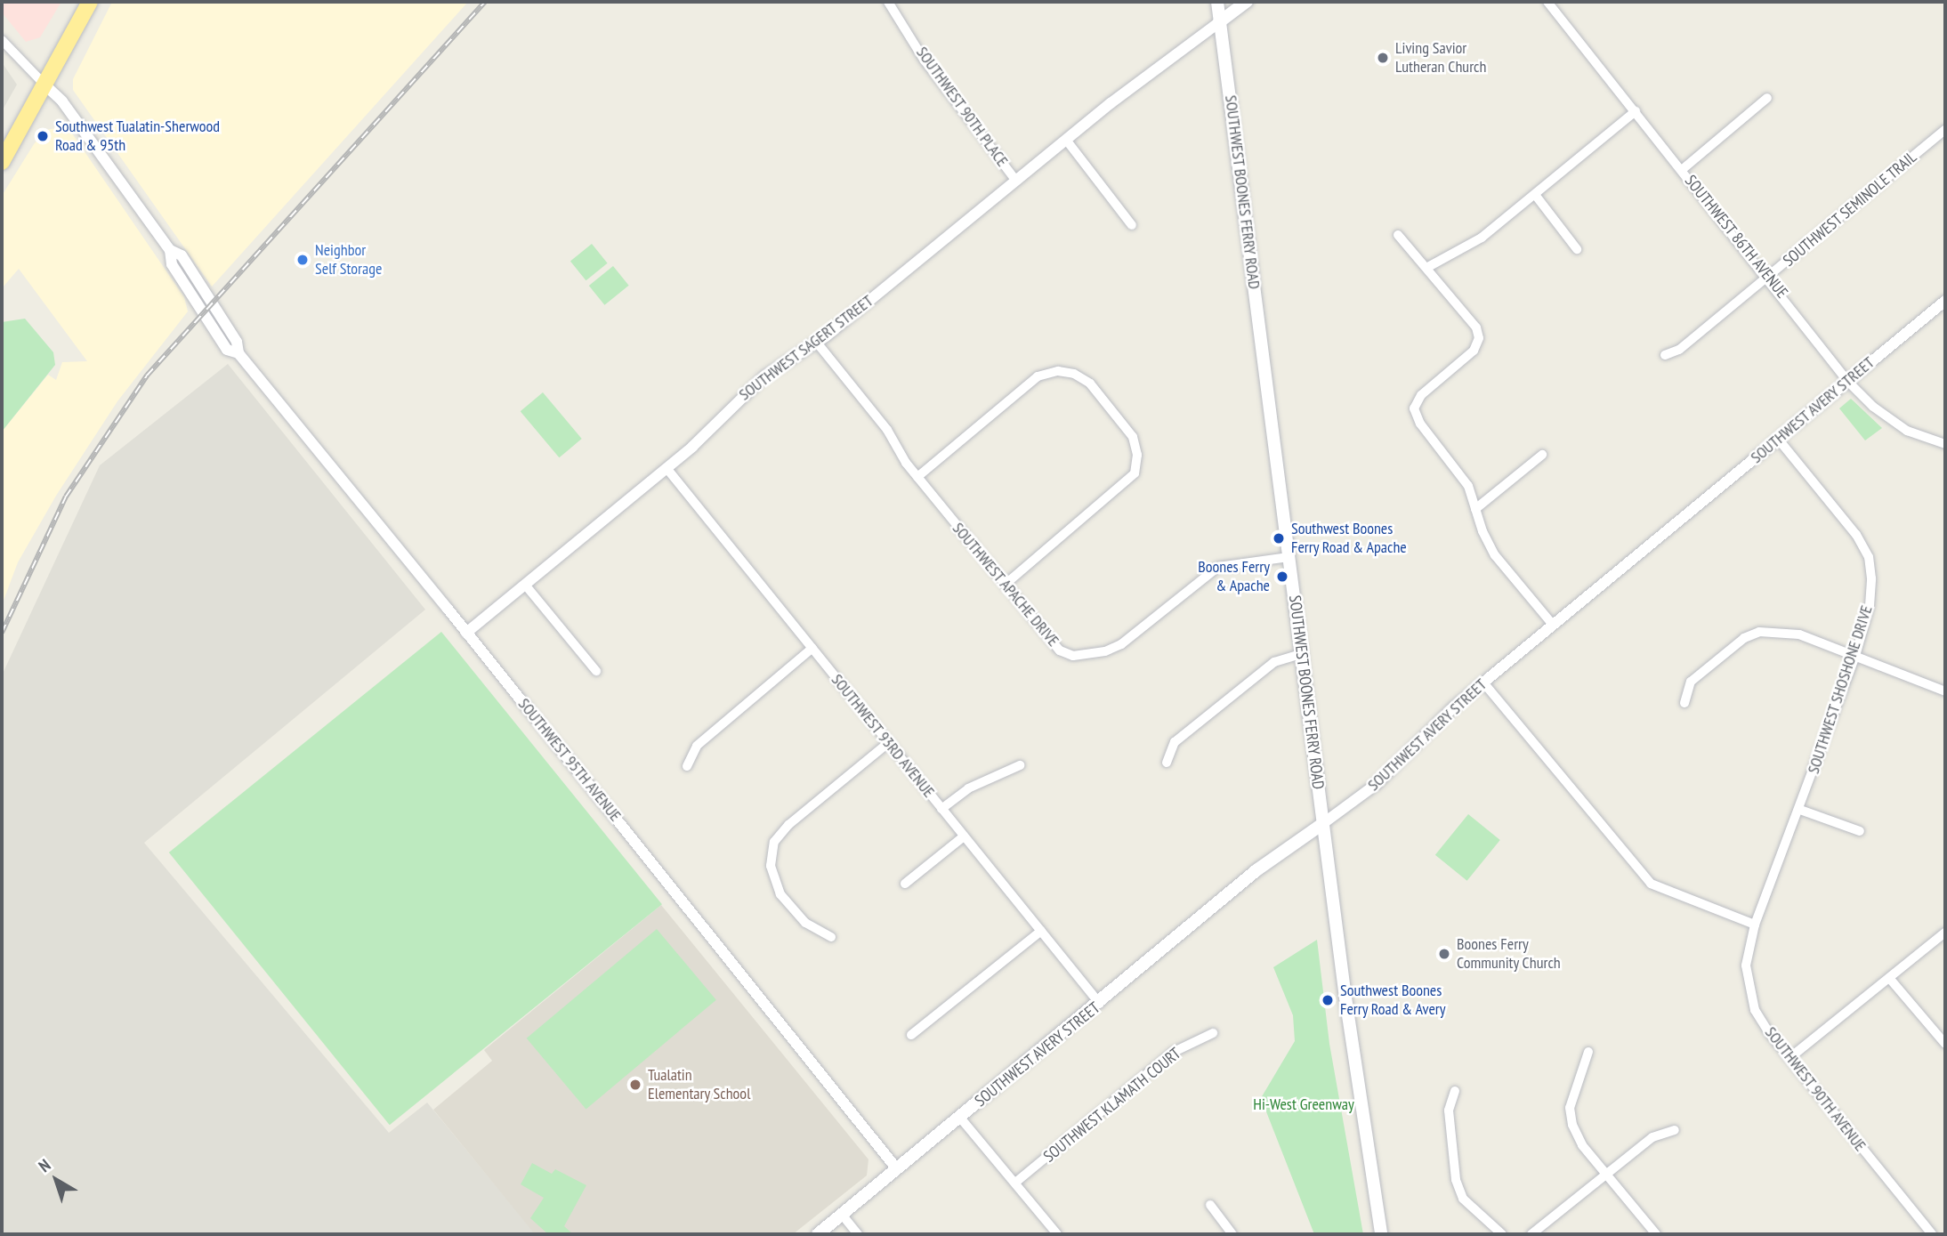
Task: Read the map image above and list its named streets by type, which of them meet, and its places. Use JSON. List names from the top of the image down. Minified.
{"streets":{"main road":["SOUTHWEST BOONES FERRY ROAD","SOUTHWEST SAGERT STREET","SOUTHWEST AVERY STREET"],"street":["SOUTHWEST 90TH PLACE","SOUTHWEST SEMINOLE TRAIL","SOUTHWEST 86TH AVENUE","SOUTHWEST APACHE DRIVE","SOUTHWEST SHOSHONE DRIVE","SOUTHWEST 93RD AVENUE","SOUTHWEST 95TH AVENUE","SOUTHWEST 90TH AVENUE","SOUTHWEST KLAMATH COURT"]},"crossings":[["SOUTHWEST 90TH PLACE","SOUTHWEST SAGERT STREET"],["SOUTHWEST BOONES FERRY ROAD","SOUTHWEST SAGERT STREET"],["SOUTHWEST BOONES FERRY ROAD","SOUTHWEST AVERY STREET"],["SOUTHWEST BOONES FERRY ROAD","SOUTHWEST APACHE DRIVE"],["SOUTHWEST SEMINOLE TRAIL","SOUTHWEST 86TH AVENUE"],["SOUTHWEST 86TH AVENUE","SOUTHWEST AVERY STREET"],["SOUTHWEST SAGERT STREET","SOUTHWEST APACHE DRIVE"],["SOUTHWEST SAGERT STREET","SOUTHWEST 93RD AVENUE"],["SOUTHWEST SAGERT STREET","SOUTHWEST 95TH AVENUE"],["SOUTHWEST AVERY STREET","SOUTHWEST SHOSHONE DRIVE"],["SOUTHWEST AVERY STREET","SOUTHWEST 93RD AVENUE"],["SOUTHWEST AVERY STREET","SOUTHWEST 95TH AVENUE"],["SOUTHWEST SHOSHONE DRIVE","SOUTHWEST 90TH AVENUE"]],"parks":["Hi-West Greenway"],"places":["Living Savior Lutheran Church","Southwest Tualatin-Sherwood Road & 95th","Neighbor Self Storage","Southwest Boones Ferry Road & Apache","Boones Ferry & Apache","Boones Ferry Community Church","Southwest Boones Ferry Road & Avery","Tualatin Elementary School"],"north":"top left"}
